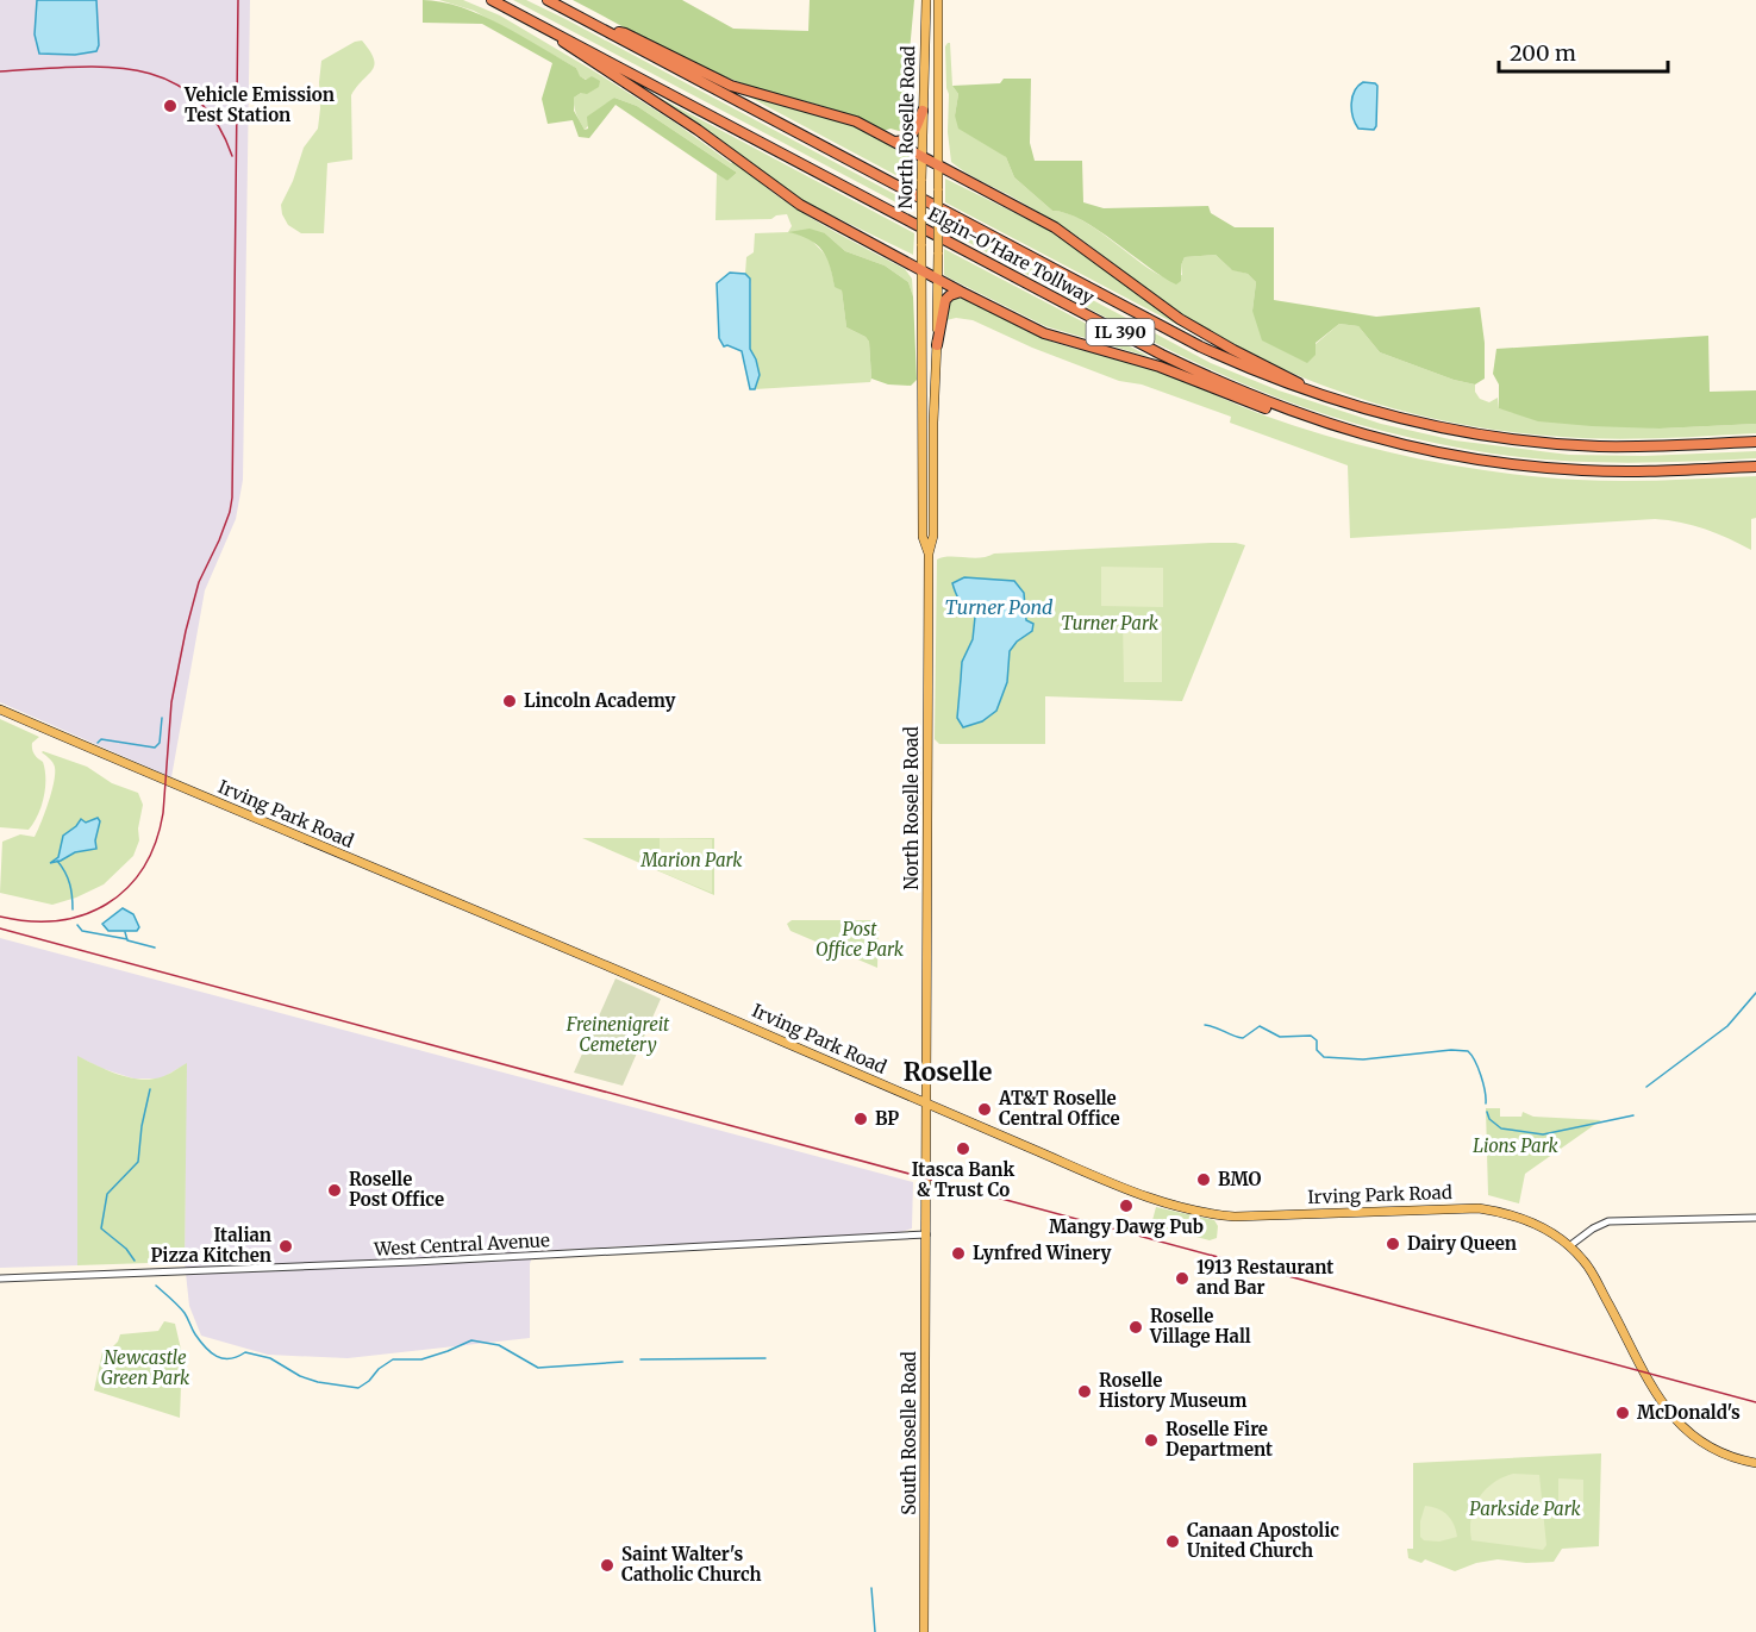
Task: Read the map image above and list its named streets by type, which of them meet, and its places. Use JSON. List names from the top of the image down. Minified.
{"streets":{"highway":["Elgin-O'Hare Tollway","IL 390"],"main road":["North Roselle Road","Irving Park Road","South Roselle Road"],"street":["West Central Avenue"]},"crossings":[["North Roselle Road","Irving Park Road"],["North Roselle Road","West Central Avenue"],["North Roselle Road","South Roselle Road"],["West Central Avenue","South Roselle Road"]],"districts":["Roselle"],"water":["Turner Pond"],"parks":["Turner Park","Marion Park","Post Office Park","Freinenigreit Cemetery","Lions Park","Newcastle Green Park","Parkside Park"],"places":["Vehicle Emission Test Station","Lincoln Academy","AT&T Roselle Central Office","BP","Itasca Bank & Trust Co","BMO","Roselle Post Office","Mangy Dawg Pub","Dairy Queen","Italian Pizza Kitchen","Lynfred Winery","1913 Restaurant and Bar","Roselle Village Hall","Roselle History Museum","McDonald's","Roselle Fire Department","Canaan Apostolic United Church","Saint Walter's Catholic Church"],"scale_bar":"200 m"}
